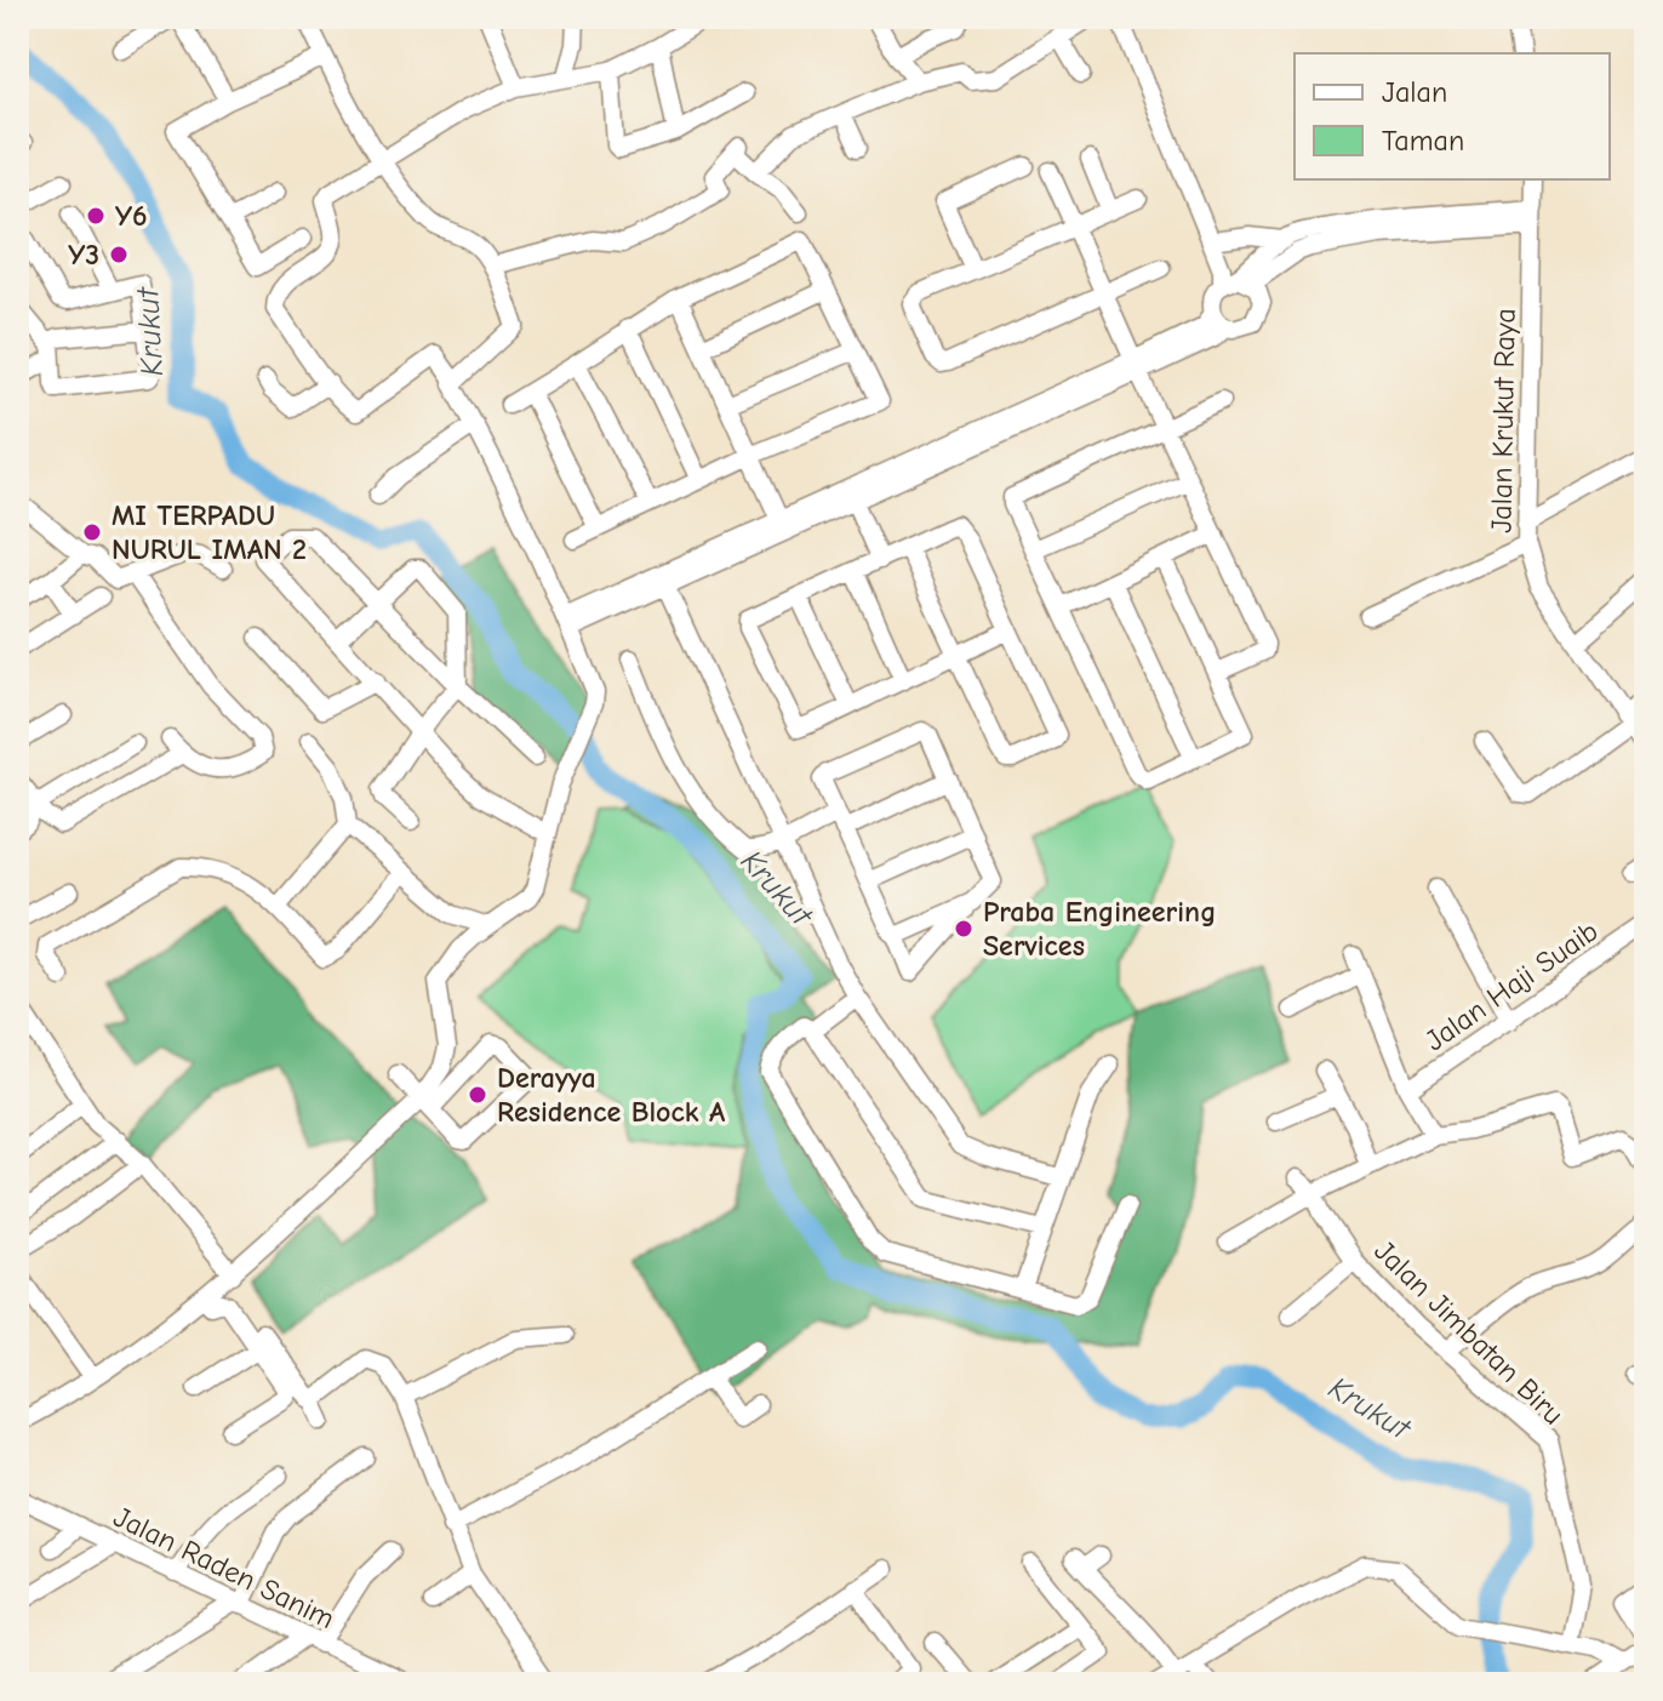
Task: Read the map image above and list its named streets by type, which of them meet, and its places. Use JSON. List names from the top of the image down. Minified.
{"streets":{"street":["Jalan Krukut Raya","Jalan Haji Suaib","Jalan Jimbatan Biru","Jalan Raden Sanim"]},"water":["Krukut"],"places":["Y6","Y3","MI TERPADU NURUL IMAN 2","Praba Engineering Services","Derayya Residence Block A"],"legend":["Jalan","Taman"]}
